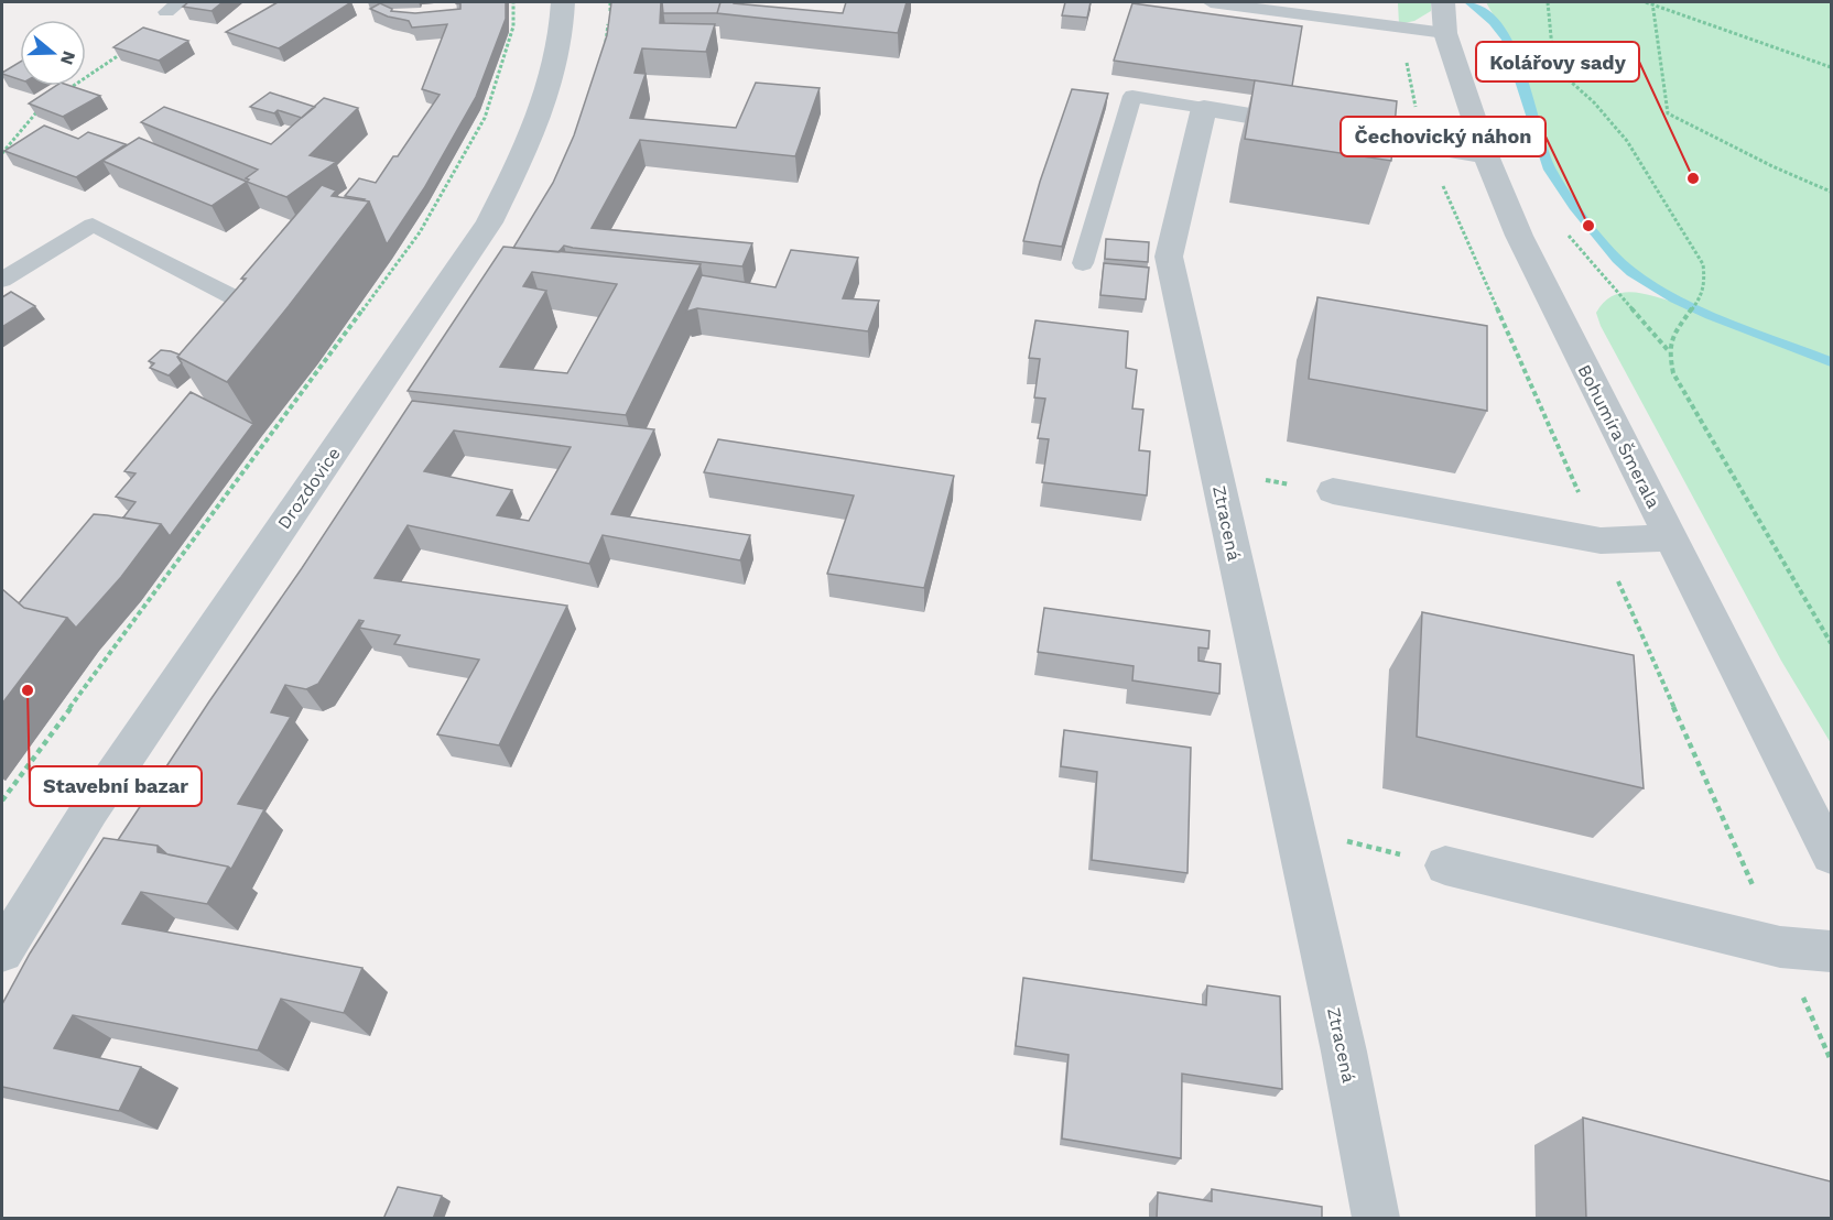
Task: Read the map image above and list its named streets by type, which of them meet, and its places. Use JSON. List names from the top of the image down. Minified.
{"streets":{"street":["Bohumíra Šmerala","Drozdovice","Ztracená"]},"places":["Kolářovy sady","Čechovický náhon","Stavební bazar"],"north":"right"}
